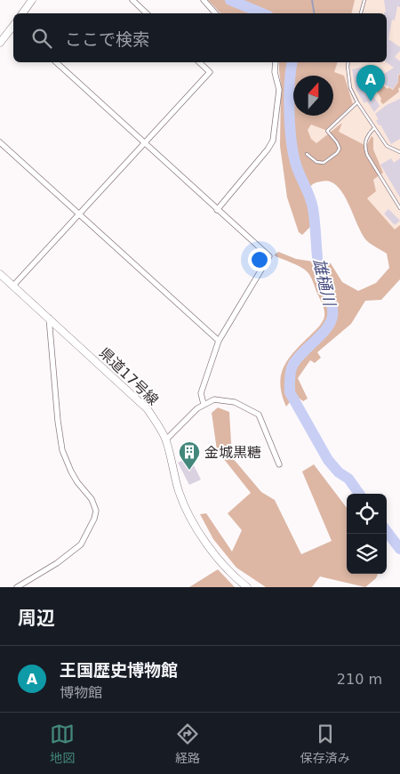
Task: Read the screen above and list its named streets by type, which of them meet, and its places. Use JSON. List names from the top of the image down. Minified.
{"streets":{"main road":["県道17号線"]},"water":["雄樋川"],"places":{"building":["金城黒糖"]},"north":"top","page":{"search":"ここで検索","pins":"A","heading":"周辺","list":[{"mark":"A","name":"王国歴史博物館","note":"博物館","value":"210 m"}],"nav":["地図","経路","保存済み"]}}
